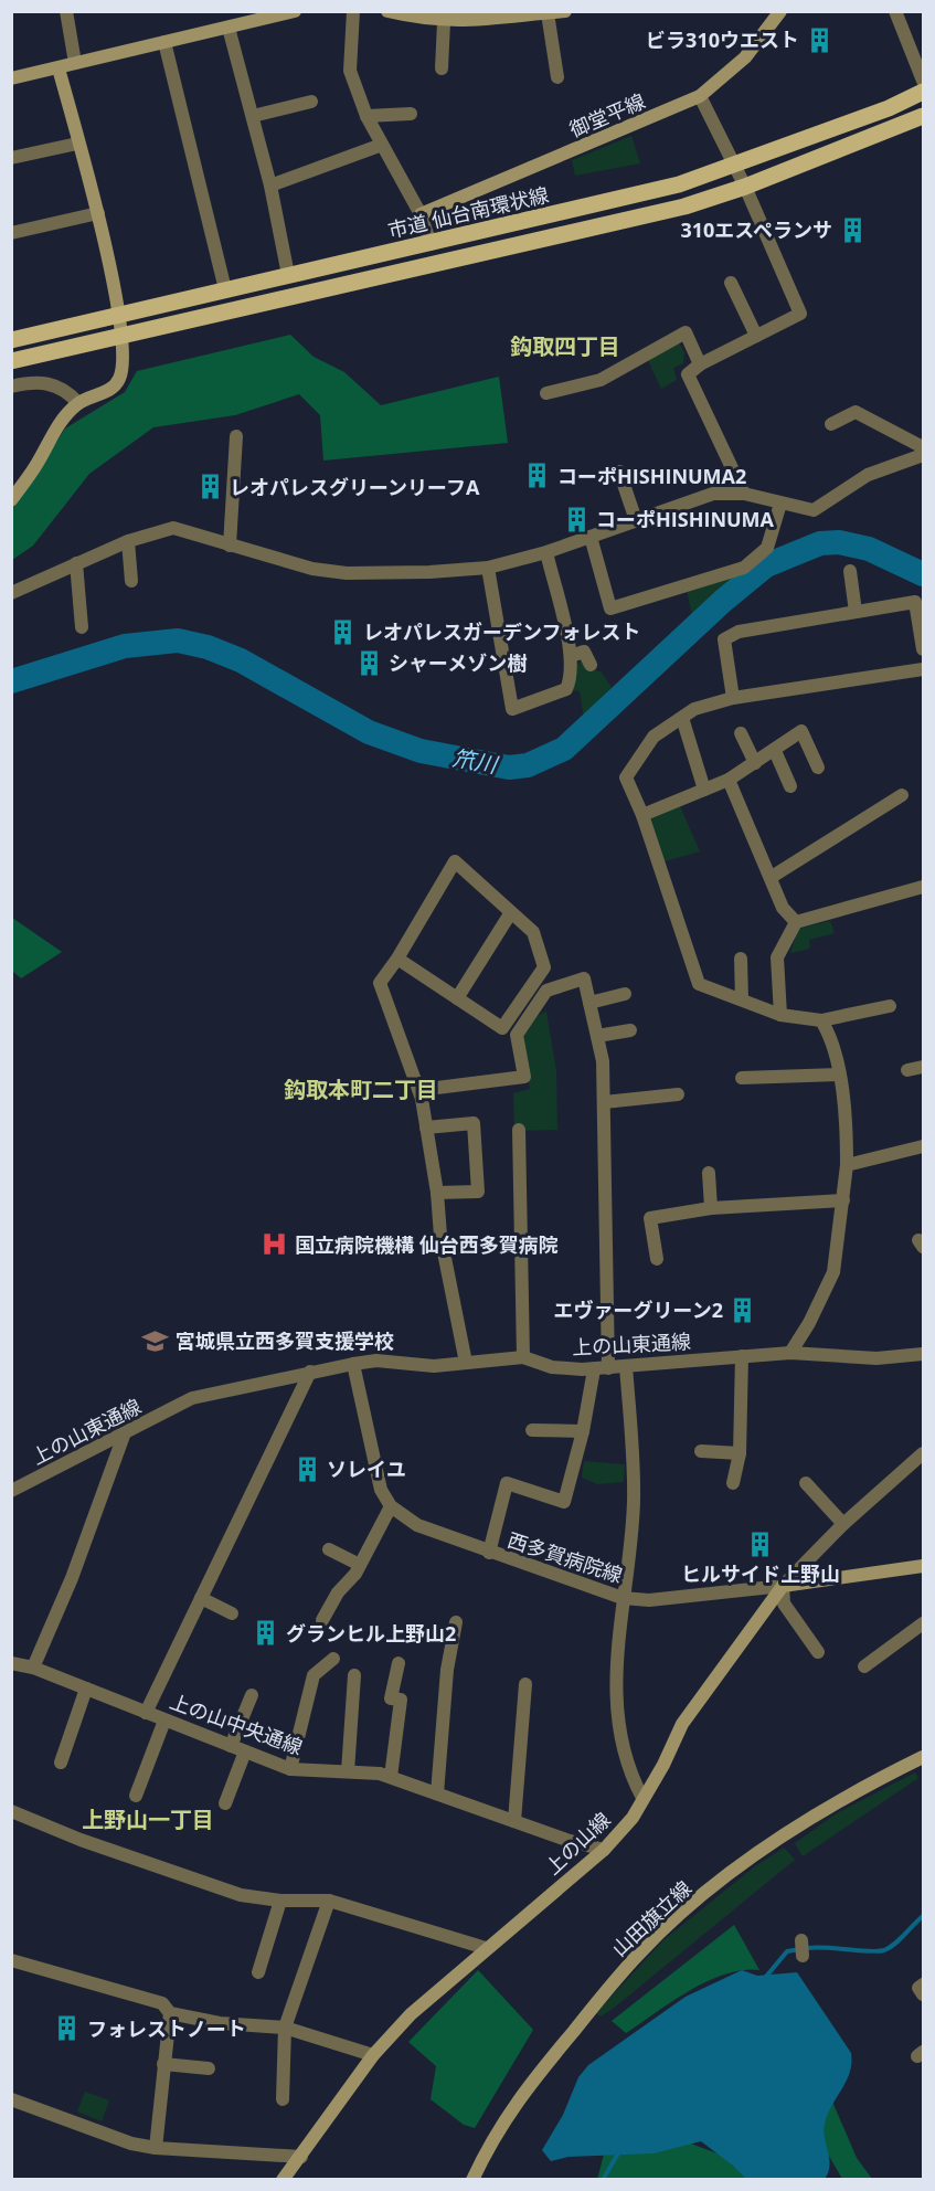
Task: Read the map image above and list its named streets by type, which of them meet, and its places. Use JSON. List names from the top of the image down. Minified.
{"streets":{"main road":["市道 仙台南環状線"],"street":["御堂平線","上の山東通線","西多賀病院線","上の山中央通線","上の山線","山田旗立線"]},"crossings":[["西多賀病院線","上の山線"],["上の山中央通線","上の山線"]],"districts":["鈎取四丁目","鈎取本町二丁目","上野山一丁目"],"water":["笊川"],"places":{"building":["ビラ310ウエスト","310エスペランサ","コーポHISHINUMA2","レオパレスグリーンリーフA","コーポHISHINUMA","レオパレスガーデンフォレスト","シャーメゾン樹","エヴァーグリーン2","ソレイユ","ヒルサイド上野山","グランヒル上野山2","フォレストノート"],"hospital":["国立病院機構 仙台西多賀病院"],"school or university":["宮城県立西多賀支援学校"]}}
